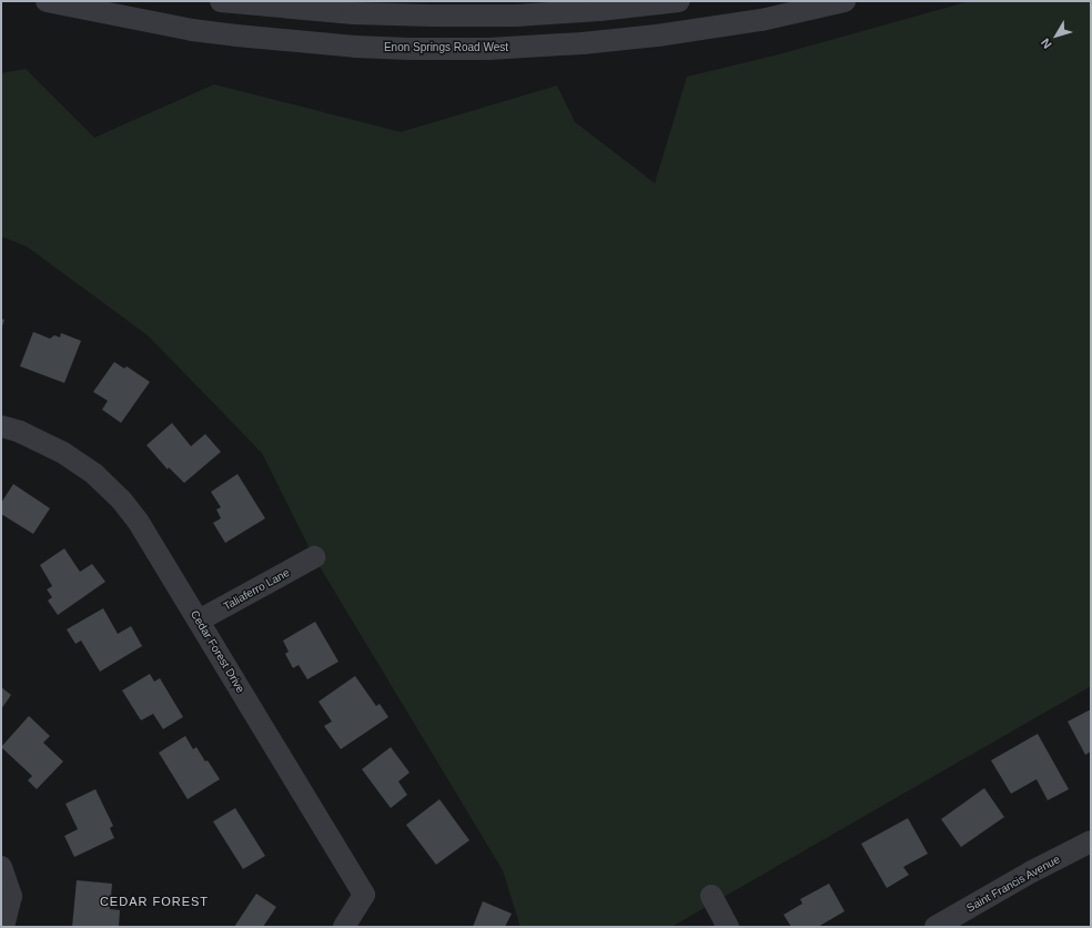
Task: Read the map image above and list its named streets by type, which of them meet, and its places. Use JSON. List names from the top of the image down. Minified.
{"streets":{"street":["Enon Springs Road West","Taliaferro Lane","Cedar Forest Drive","Saint Francis Avenue"]},"crossings":[["Taliaferro Lane","Cedar Forest Drive"]],"districts":["CEDAR FOREST"],"north":"bottom left"}
